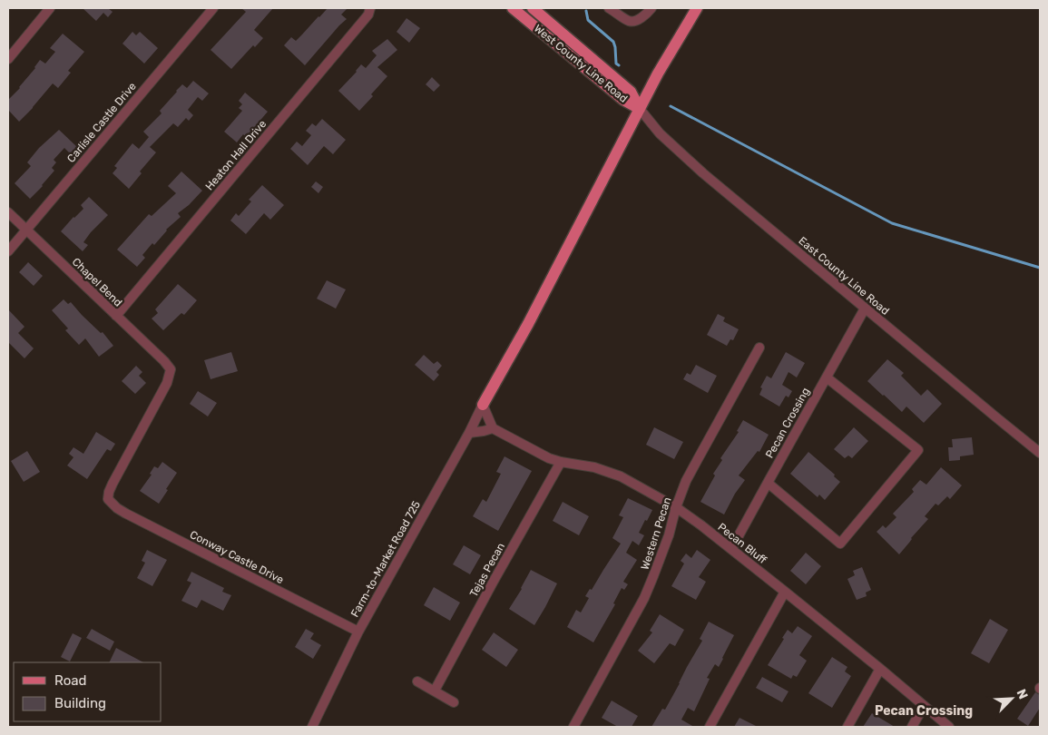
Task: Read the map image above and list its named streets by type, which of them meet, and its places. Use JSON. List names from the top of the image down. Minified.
{"streets":{"main road":["West County Line Road"],"street":["Carlisle Castle Drive","Heaton Hall Drive","East County Line Road","Chapel Bend","Pecan Crossing","Western Pecan","Pecan Bluff","Conway Castle Drive","Farm-to-Market Road 725","Tejas Pecan"]},"crossings":[["West County Line Road","East County Line Road"],["Carlisle Castle Drive","Chapel Bend"],["Heaton Hall Drive","Chapel Bend"],["East County Line Road","Pecan Crossing"],["Chapel Bend","Conway Castle Drive"],["Pecan Crossing","Pecan Bluff"],["Western Pecan","Pecan Bluff"],["Pecan Bluff","Tejas Pecan"],["Conway Castle Drive","Farm-to-Market Road 725"]],"districts":["Pecan Crossing"],"legend":["Road","Building"],"north":"top right"}
